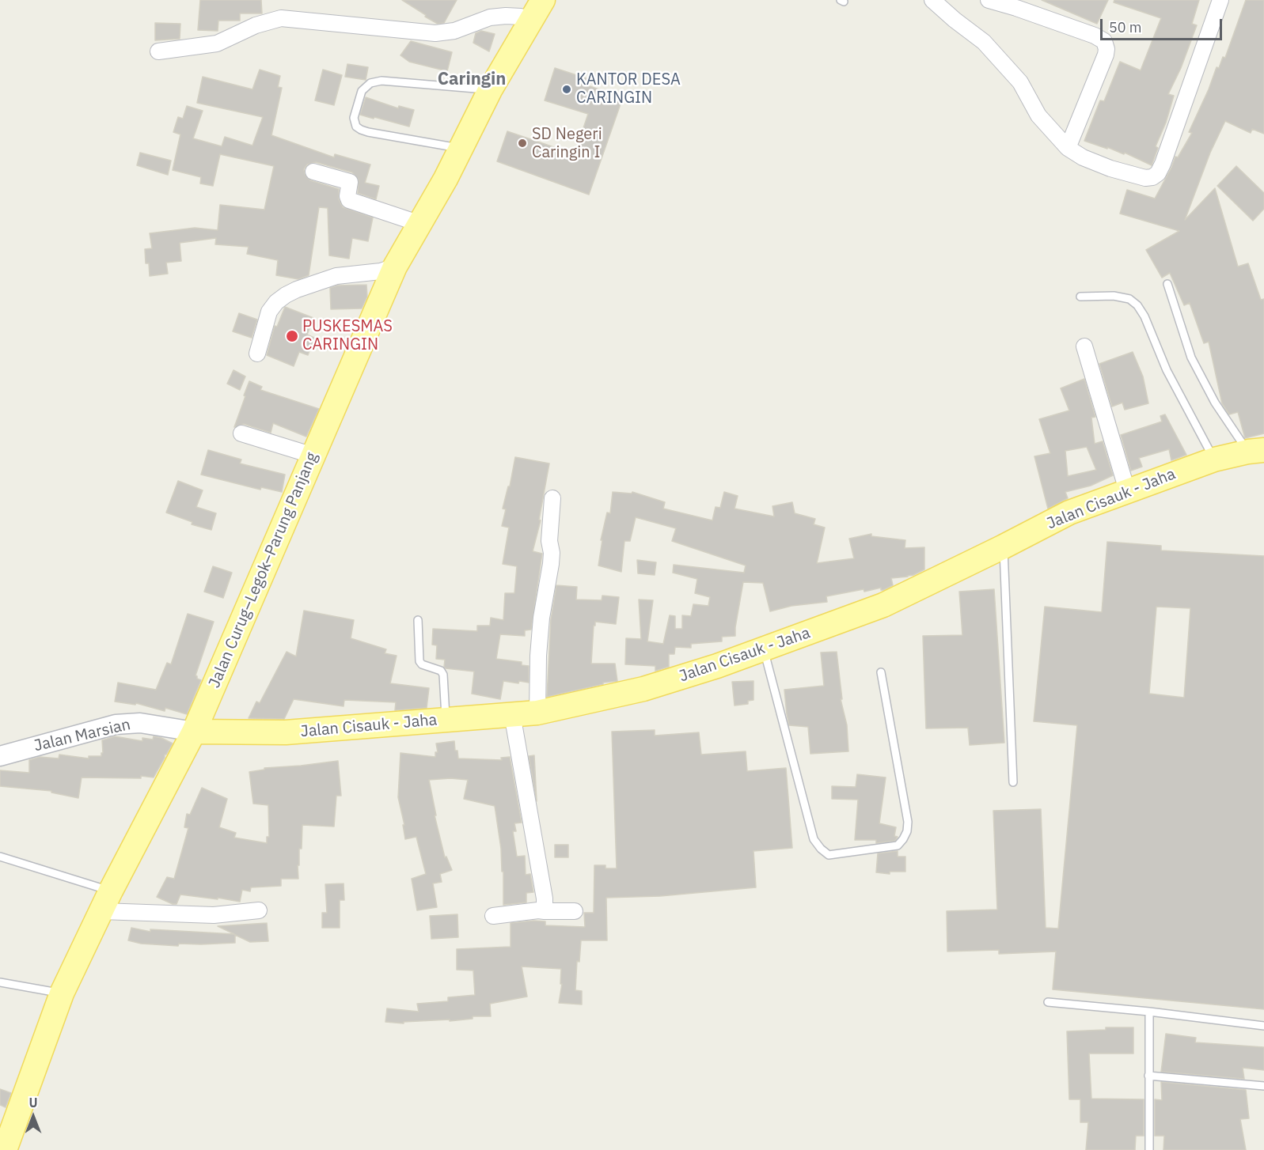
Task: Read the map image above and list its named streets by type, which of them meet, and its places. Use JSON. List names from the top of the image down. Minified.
{"streets":{"main road":["Jalan Cisauk - Jaha","Jalan Curug–Legok–Parung Panjang"],"street":["Jalan Marsian"]},"crossings":[["Jalan Cisauk - Jaha","Jalan Curug–Legok–Parung Panjang"],["Jalan Cisauk - Jaha","Jalan Marsian"],["Jalan Curug–Legok–Parung Panjang","Jalan Marsian"]],"districts":["Caringin"],"places":["KANTOR DESA CARINGIN","SD Negeri Caringin I","PUSKESMAS CARINGIN"],"scale_bar":"50 m","north":"top"}
